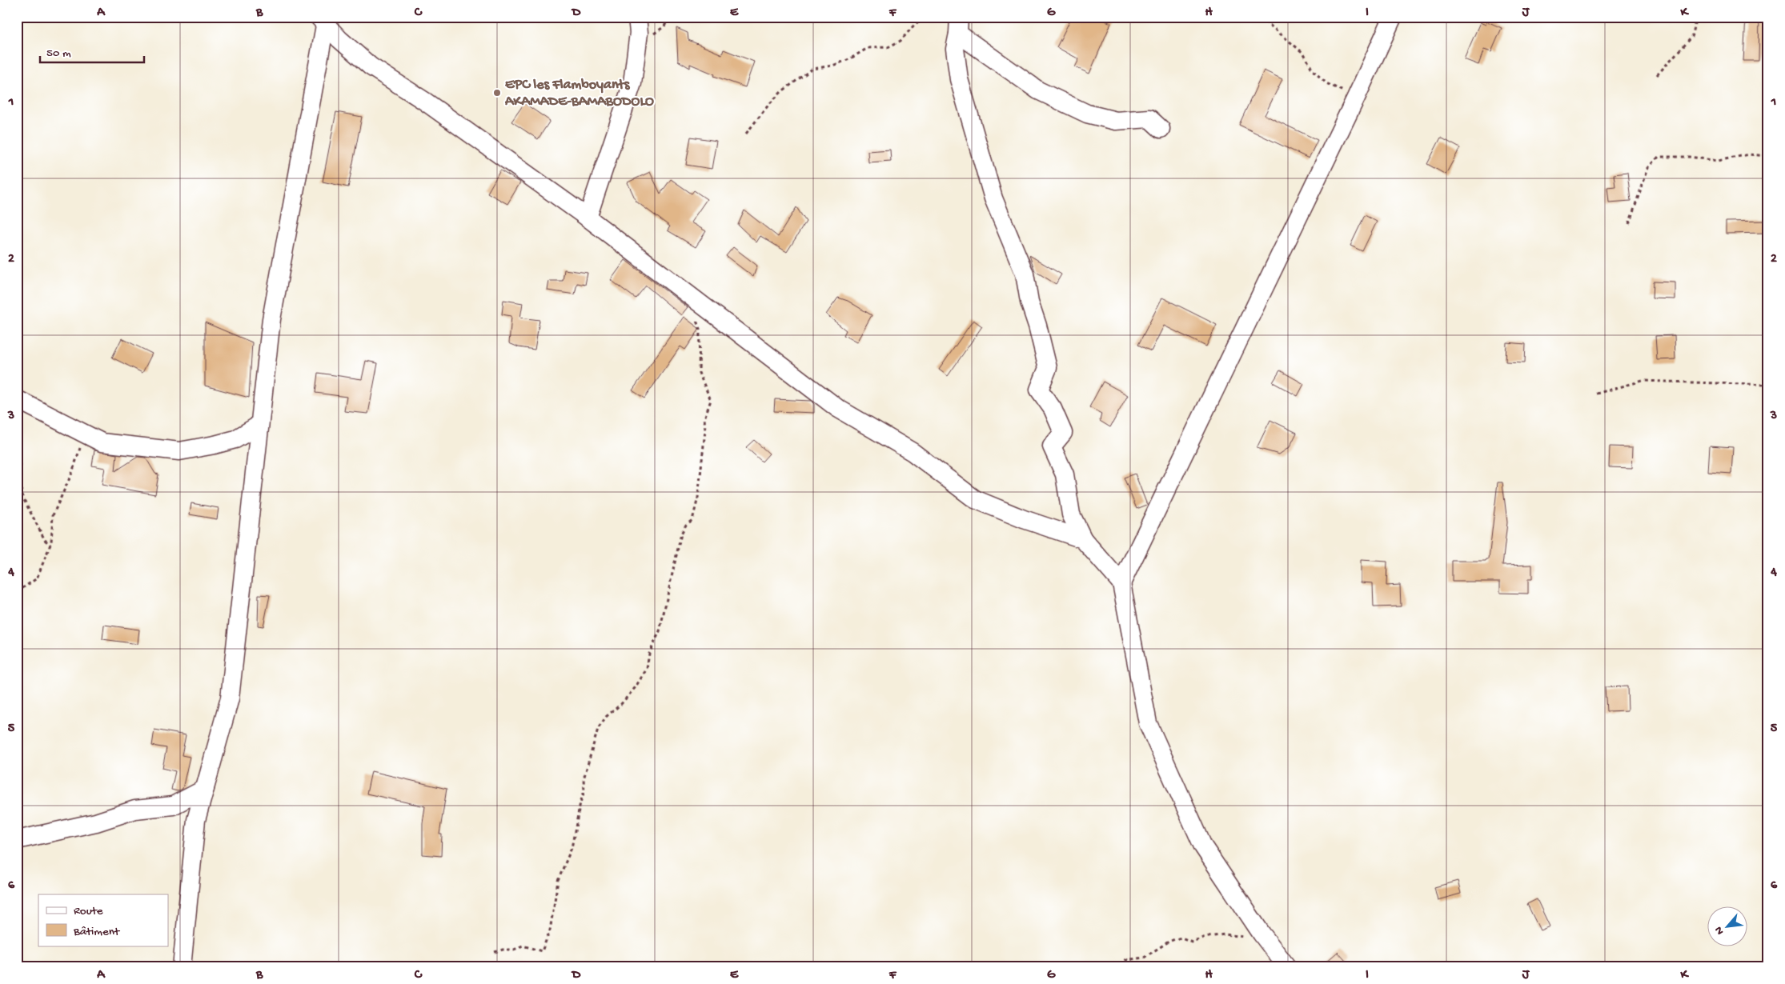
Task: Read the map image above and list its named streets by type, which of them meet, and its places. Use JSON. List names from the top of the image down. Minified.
{"places":["EPC les Flamboyants AKAMADE-BAMABODOLO"],"legend":["Route","Bâtiment"],"scale_bar":"50 m","north":"bottom left","grid":{"columns":["A","B","C","D","E","F","G","H","I","J","K"],"rows":["1","2","3","4","5","6"]}}
